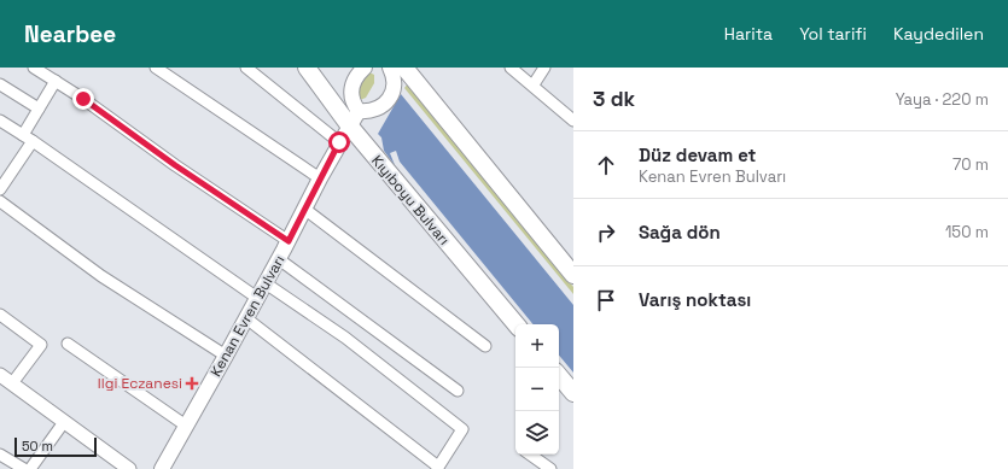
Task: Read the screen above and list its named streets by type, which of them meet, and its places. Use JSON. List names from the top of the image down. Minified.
{"streets":{"main road":["Kıyıboyu Bulvarı","Kenan Evren Bulvarı"]},"crossings":[["Kıyıboyu Bulvarı","Kenan Evren Bulvarı"]],"places":{"health":["Ilgi Eczanesi"]},"scale_bar":"50 m","page":{"header":"Nearbee","nav":["Harita","Yol tarifi","Kaydedilen"],"heading":["3 dk","Yaya · 220 m"],"list":[["Düz devam et","Kenan Evren Bulvarı","70 m"],["Sağa dön","150 m"],"Varış noktası"],"map_buttons":["+","−"],"scale":"50 m"}}
